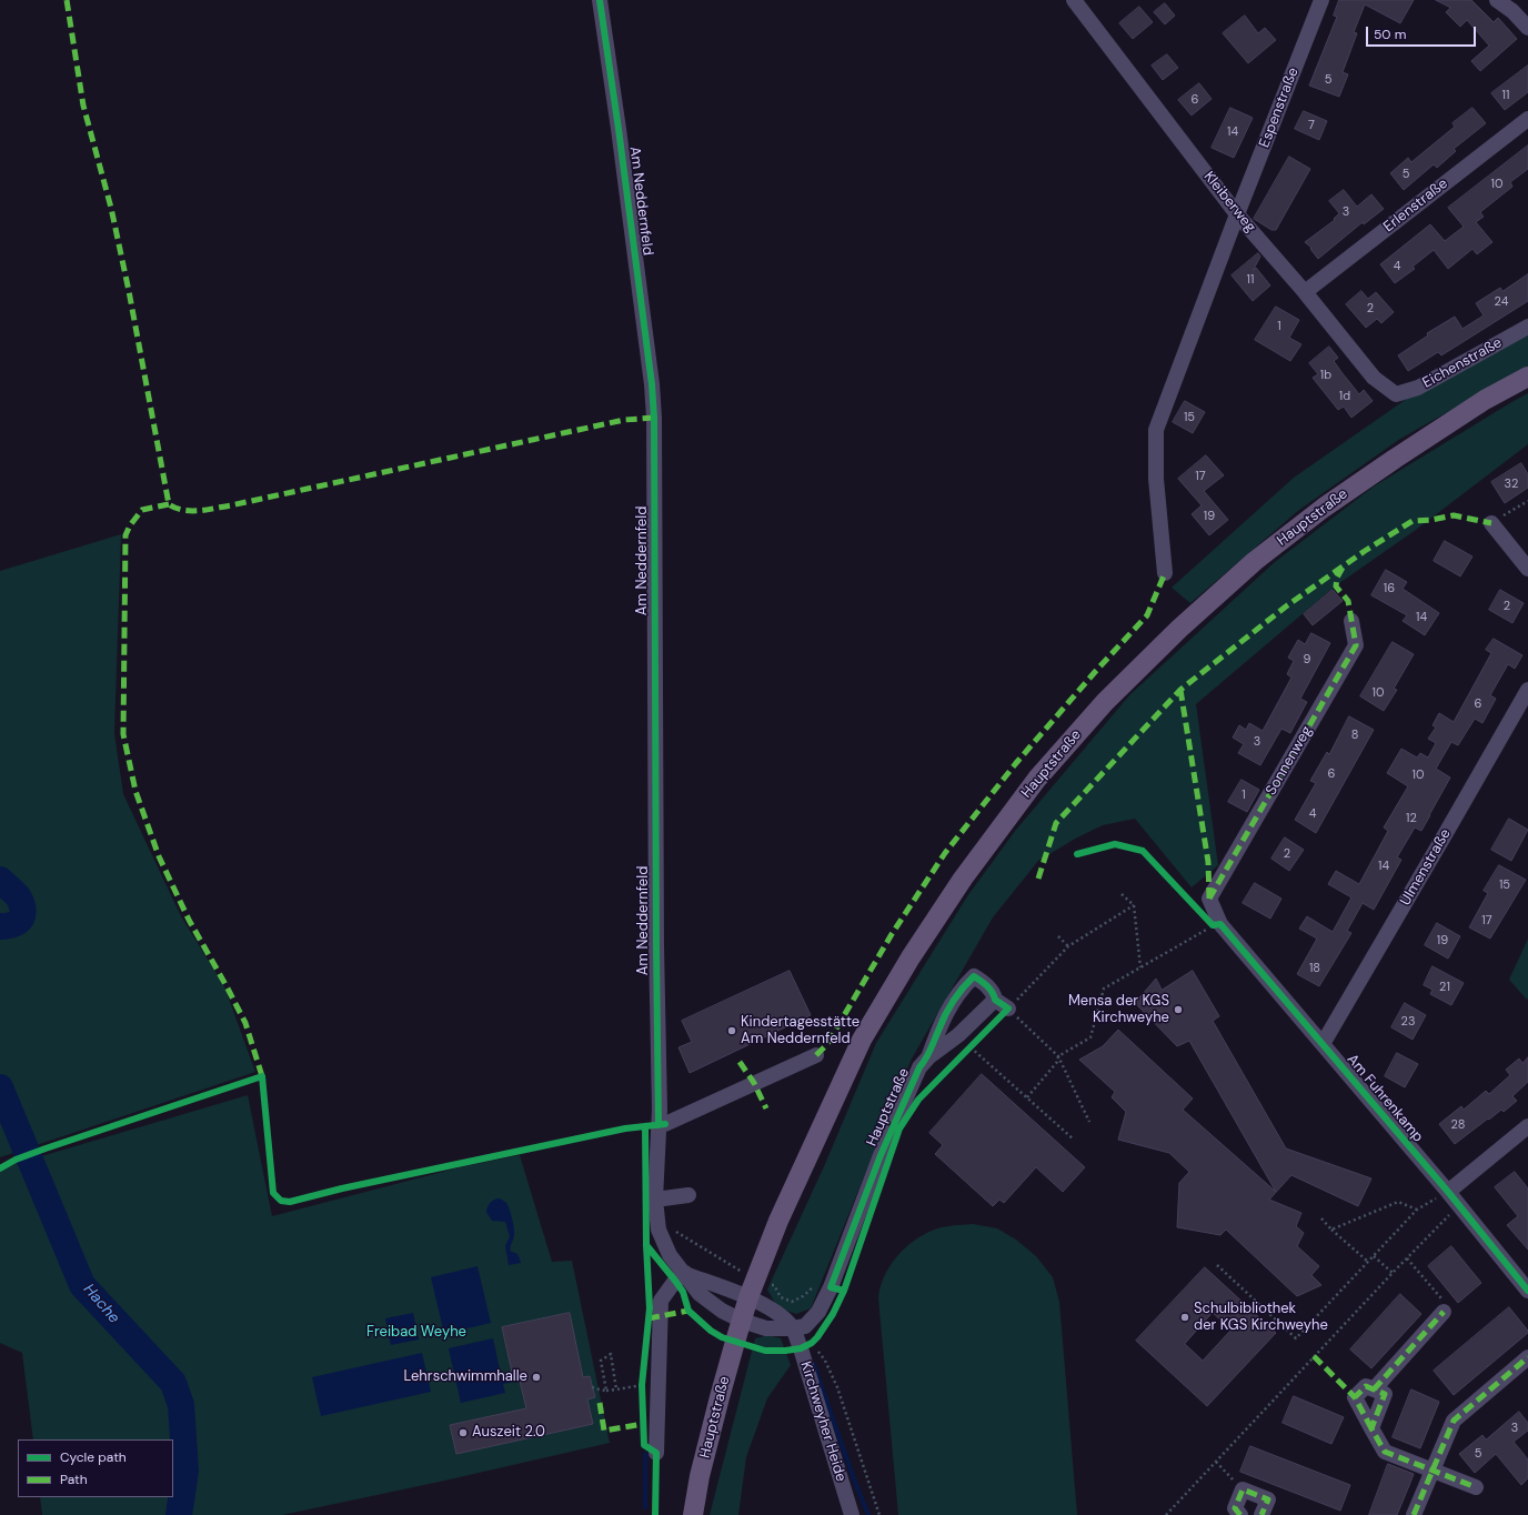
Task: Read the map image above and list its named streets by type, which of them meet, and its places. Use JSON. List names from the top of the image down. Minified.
{"streets":{"main road":["Hauptstraße"],"street":["Espenstraße","Am Neddernfeld","Kleiberweg","Erlenstraße","Eichenstraße","Sonnenweg","Ulmenstraße","Am Fuhrenkamp","Kirchweyher Heide"]},"crossings":[["Espenstraße","Kleiberweg"],["Am Neddernfeld","Hauptstraße"],["Kleiberweg","Erlenstraße"],["Kleiberweg","Eichenstraße"],["Hauptstraße","Kirchweyher Heide"],["Sonnenweg","Am Fuhrenkamp"],["Ulmenstraße","Am Fuhrenkamp"]],"water":["Hache"],"parks":["Freibad Weyhe"],"places":["Mensa der KGS Kirchweyhe","Kindertagesstätte Am Neddernfeld","Schulbibliothek der KGS Kirchweyhe","Lehrschwimmhalle","Auszeit 2.0"],"house_numbers":["5","11","6","7","14","5","10","3","4","11","24","2","1","1b","1d","15","17","32","19","16","2","14","9","10","6","8","3","6","10","1","4","12","2","14","15","17","19","18","21","23","28","3","5"],"legend":["Cycle path","Path"],"scale_bar":"50 m"}
